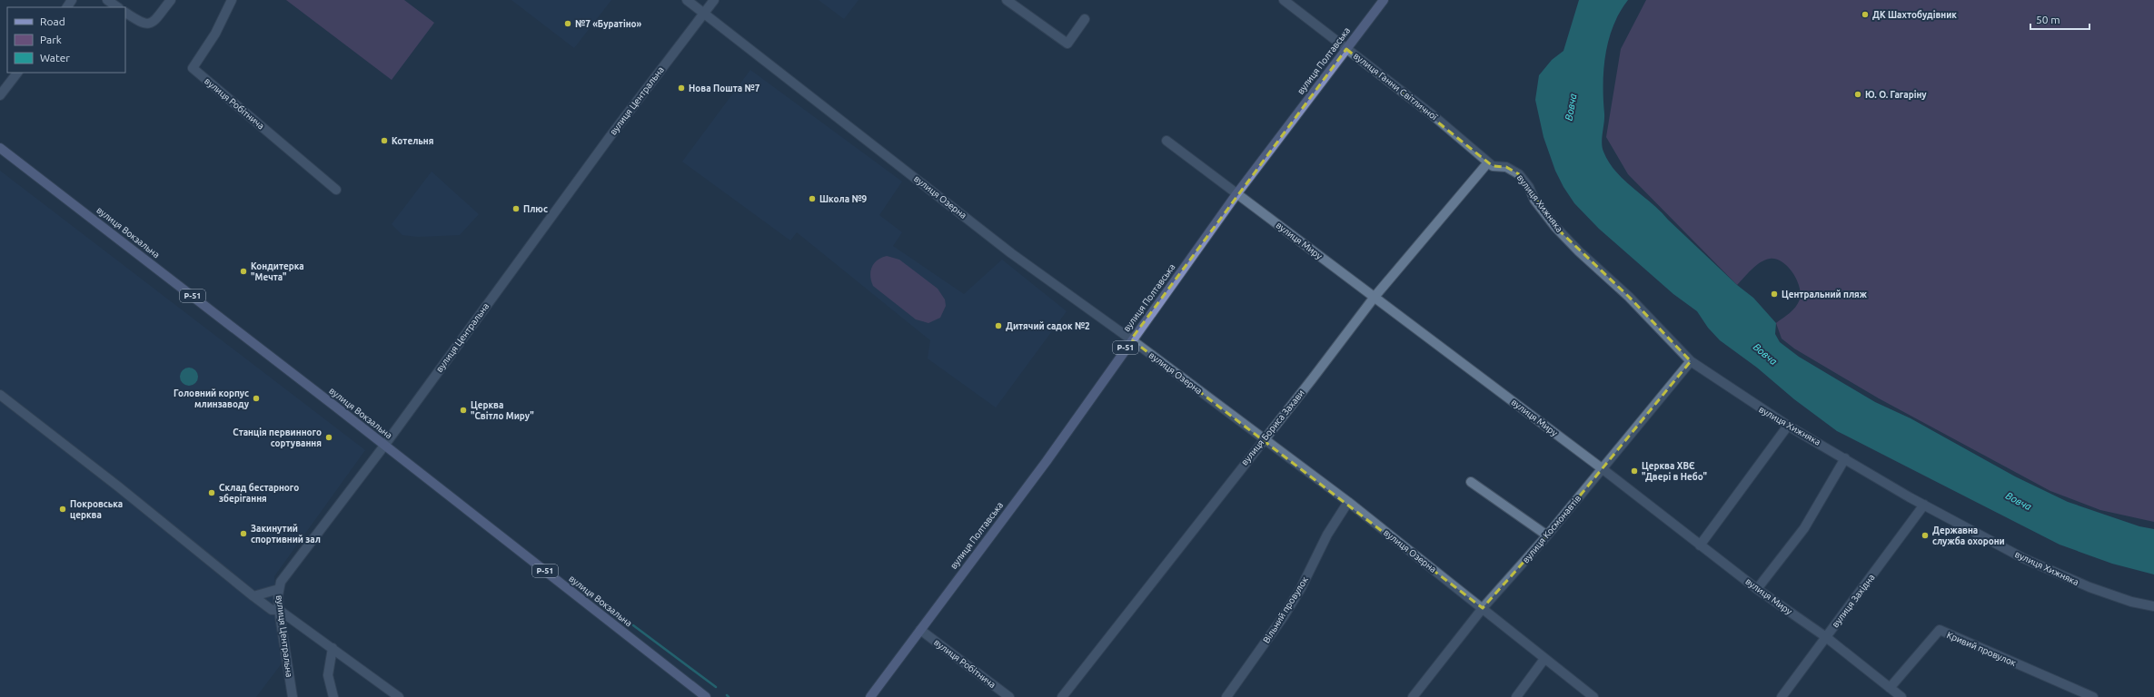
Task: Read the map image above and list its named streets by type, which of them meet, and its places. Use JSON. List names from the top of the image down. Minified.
{"streets":{"main road":["вулиця Полтавська","вулиця Вокзальна","Р-51"],"street":["вулиця Ганни Світличної","вулиця Центральна","вулиця Робітнича","вулиця Озерна","вулиця Хижняка","вулиця Миру","вулиця Бориса Захави","вулиця Космонавтів","вулиця Західна","Вільний провулок","Кривий провулок"]},"crossings":[["вулиця Полтавська","вулиця Ганни Світличної"],["вулиця Полтавська","вулиця Робітнича"],["вулиця Полтавська","вулиця Озерна"],["вулиця Полтавська","вулиця Миру"],["вулиця Ганни Світличної","вулиця Хижняка"],["вулиця Ганни Світличної","вулиця Бориса Захави"],["вулиця Центральна","вулиця Озерна"],["вулиця Центральна","вулиця Вокзальна"],["вулиця Озерна","вулиця Бориса Захави"],["вулиця Озерна","вулиця Космонавтів"],["вулиця Озерна","Вільний провулок"],["вулиця Хижняка","вулиця Бориса Захави"],["вулиця Хижняка","вулиця Космонавтів"],["вулиця Хижняка","вулиця Західна"],["вулиця Миру","вулиця Бориса Захави"],["вулиця Миру","вулиця Космонавтів"],["вулиця Миру","вулиця Західна"],["вулиця Миру","Кривий провулок"]],"water":["Вовча"],"places":["ДК Шахтобудівник","№7 «Буратіно»","Нова Пошта №7","Ю. О. Гагаріну","Котельня","Школа №9","Плюс","Кондитерка \"Мечта\"","Центральний пляж","Дитячий садок №2","Головний корпус млинзаводу","Церква \"Світло Миру\"","Станція первинного сортування","Церква ХВЄ \"Двері в Небо\"","Склад бестарного зберігання","Покровська церква","Закинутий спортивний зал","Державна служба охорони"],"legend":["Road","Park","Water"],"scale_bar":"50 m"}
